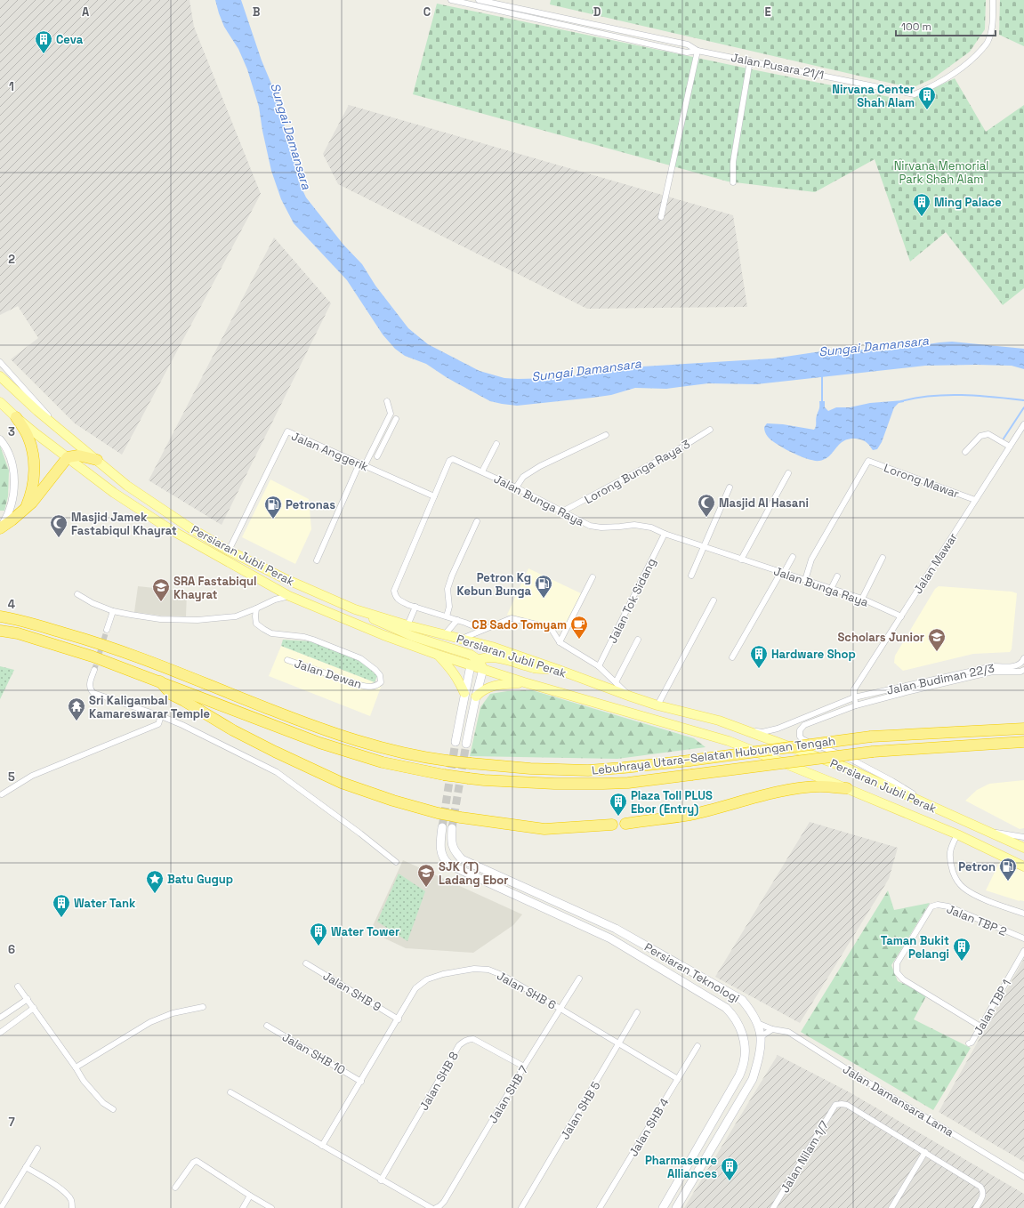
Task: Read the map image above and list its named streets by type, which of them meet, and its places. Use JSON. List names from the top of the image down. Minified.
{"streets":{"highway":["Lebuhraya Utara–Selatan Hubungan Tengah"],"main road":["Persiaran Jubli Perak","Persiaran Teknologi"],"street":["Jalan Pusara 21/1","Jalan Anggerik","Lorong Bunga Raya 3","Lorong Mawar","Jalan Bunga Raya","Jalan Mawar","Jalan Tok Sidang","Jalan Dewan","Jalan Budiman 22/3","Jalan TBP 2","Jalan SHB 6","Jalan SHB 9","Jalan TBP 1","Jalan SHB 10","Jalan SHB 8","Jalan SHB 7","Jalan Damansara Lama","Jalan SHB 5","Jalan SHB 4","Jalan Nilam 1/7"]},"crossings":[["Jalan Anggerik","Jalan Bunga Raya"],["Jalan Anggerik","Persiaran Jubli Perak"],["Lorong Bunga Raya 3","Jalan Bunga Raya"],["Lorong Mawar","Jalan Bunga Raya"],["Lorong Mawar","Jalan Mawar"],["Jalan Bunga Raya","Jalan Mawar"],["Jalan Bunga Raya","Jalan Tok Sidang"],["Persiaran Jubli Perak","Jalan Budiman 22/3"],["Jalan Mawar","Jalan Budiman 22/3"],["Jalan TBP 2","Jalan TBP 1"],["Persiaran Teknologi","Jalan Damansara Lama"],["Jalan SHB 6","Jalan SHB 9"],["Jalan SHB 6","Jalan SHB 10"],["Jalan SHB 6","Jalan SHB 7"],["Jalan SHB 6","Jalan SHB 5"],["Jalan SHB 6","Jalan SHB 4"],["Jalan SHB 8","Jalan SHB 7"]],"water":["Sungai Damansara"],"parks":["Nirvana Memorial Park Shah Alam"],"places":{"building":["Ceva","Nirvana Center Shah Alam","Ming Palace","Hardware Shop","Plaza Toll PLUS Ebor (Entry)","Water Tank","Water Tower","Taman Bukit Pelangi","Pharmaserve Alliances"],"mosque":["Masjid Al Hasani","Masjid Jamek Fastabiqul Khayrat"],"fuel station":["Petronas","Petron Kg Kebun Bunga","Petron"],"school or university":["SRA Fastabiqul Khayrat","Scholars Junior","SJK (T) Ladang Ebor"],"cafe":["CB Sado Tomyam"],"temple":["Sri Kaligambal Kamareswarar Temple"],"place":["Batu Gugup"]},"scale_bar":"100 m","grid":{"columns":["A","B","C","D","E"],"rows":["1","2","3","4","5","6","7"]}}
